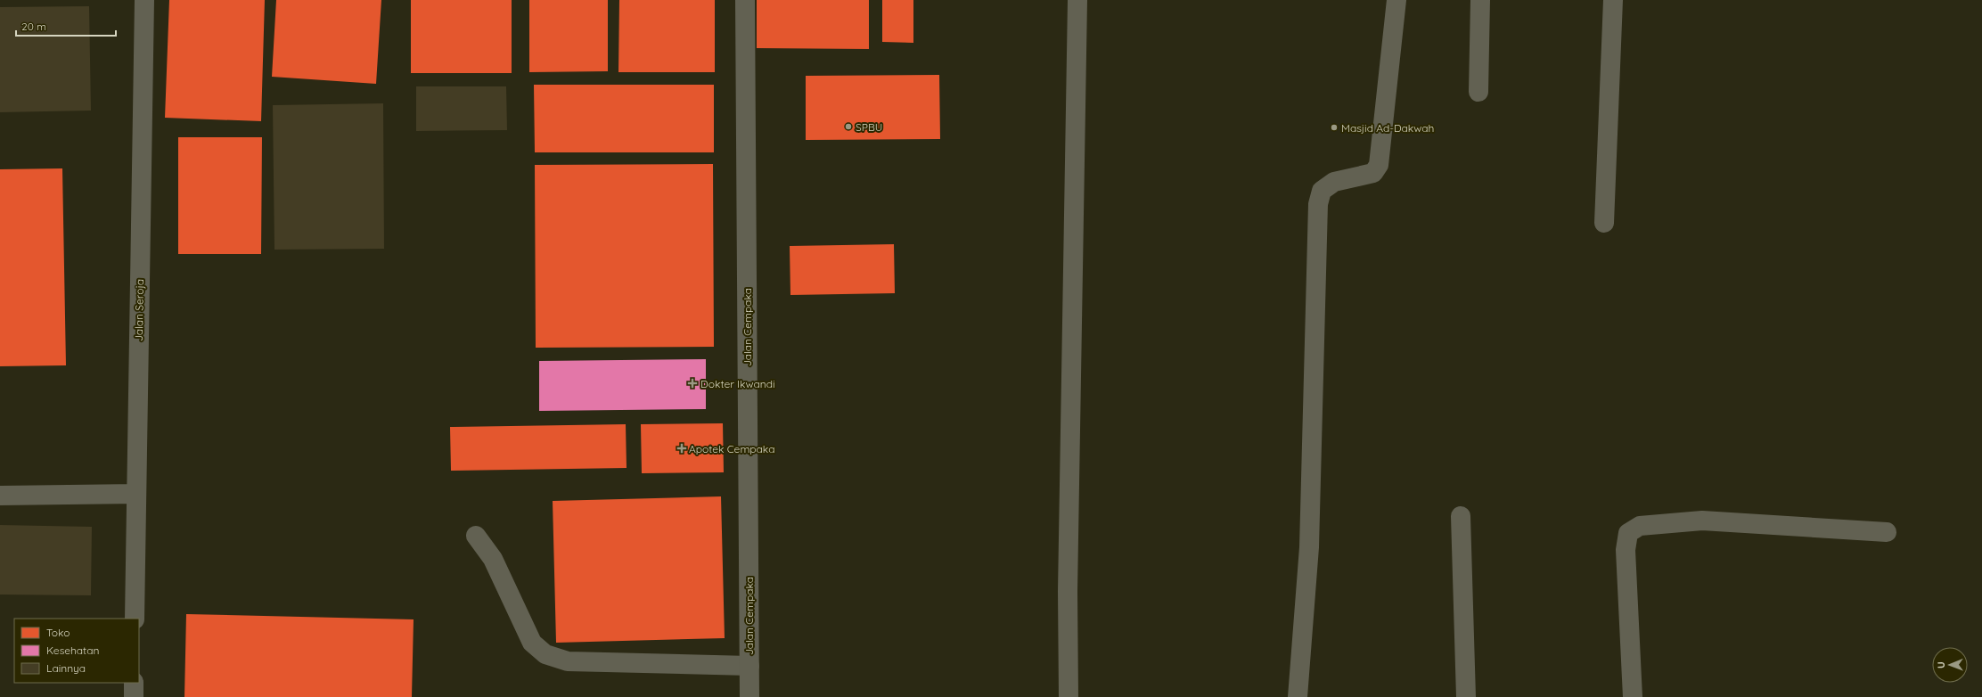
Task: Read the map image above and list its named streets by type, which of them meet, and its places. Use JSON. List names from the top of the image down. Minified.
{"streets":{"street":["Jalan Seroja","Jalan Cempaka"]},"places":{"other":["SPBU","Masjid Ad-Dakwah"],"health":["Dokter Ikwandi","Apotek Cempaka"]},"legend":["Toko","Kesehatan","Lainnya"],"scale_bar":"20 m","north":"left"}
